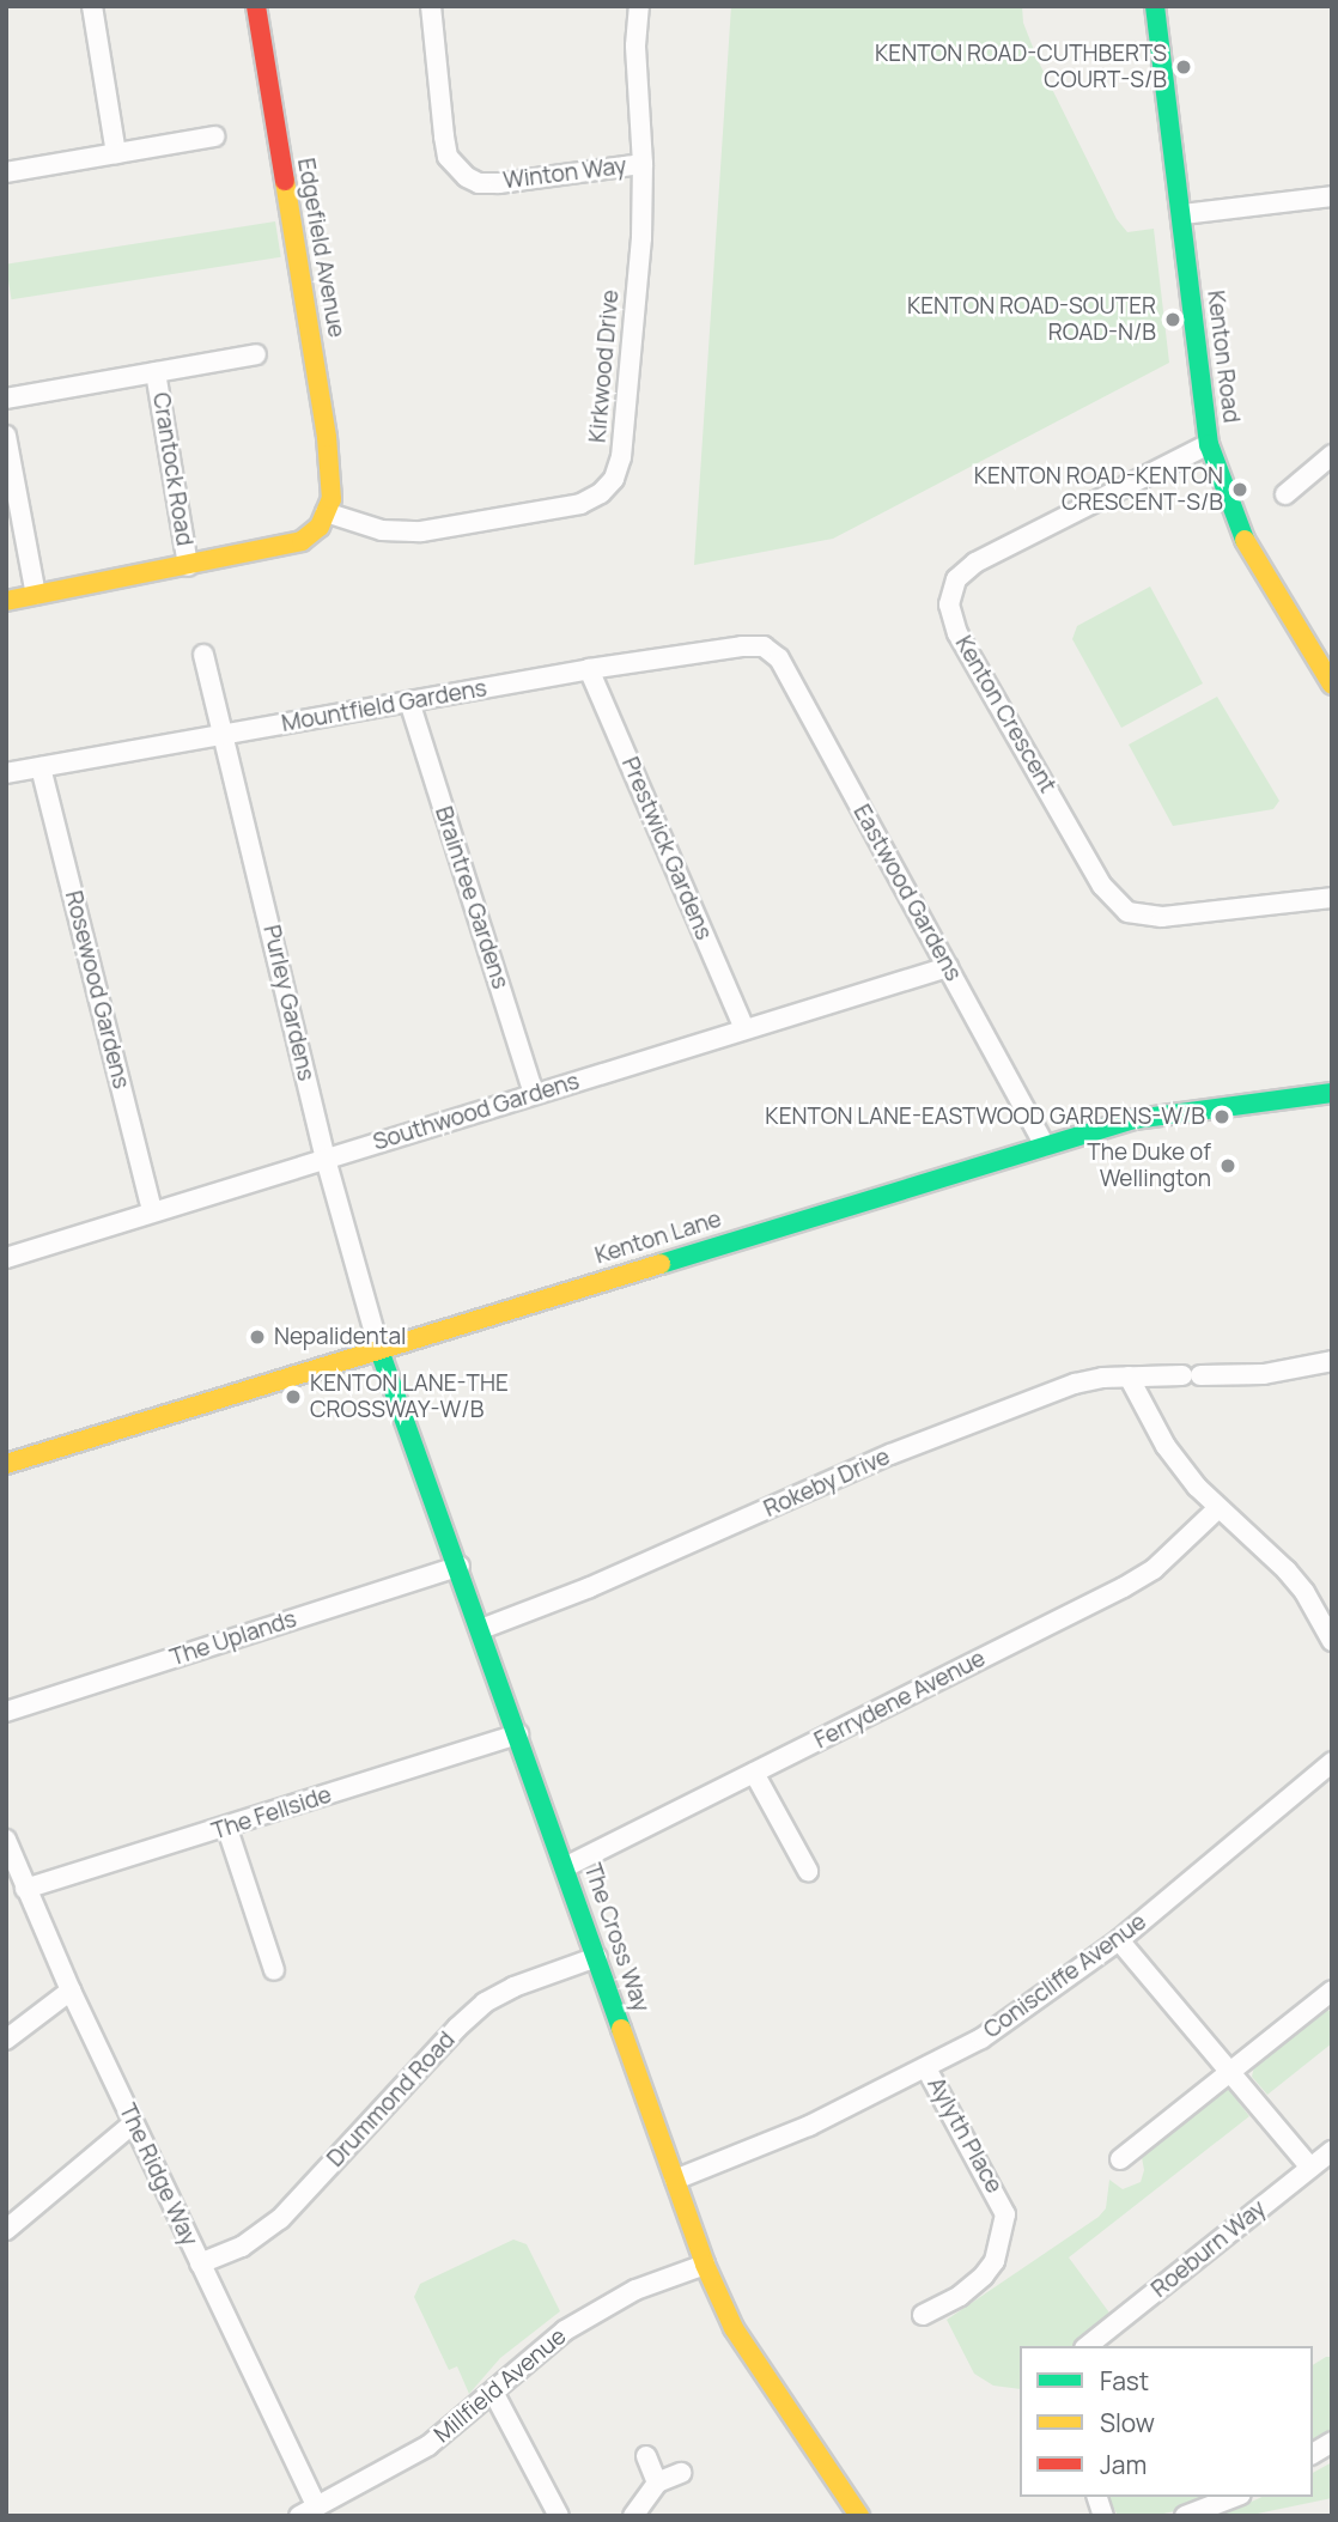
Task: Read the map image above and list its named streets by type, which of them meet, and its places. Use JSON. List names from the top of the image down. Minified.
{"streets":{"street":["Winton Way","Edgefield Avenue","Kenton Road","Kirkwood Drive","Crantock Road","Mountfield Gardens","Kenton Crescent","Prestwick Gardens","Eastwood Gardens","Braintree Gardens","Rosewood Gardens","Purley Gardens","Southwood Gardens","Kenton Lane","Rokeby Drive","The Uplands","Ferrydene Avenue","The Fellside","The Cross Way","Coniscliffe Avenue","Drummond Road","Aylyth Place","The Ridge Way","Roeburn Way","Millfield Avenue"]},"crossings":[["Winton Way","Kirkwood Drive"],["Edgefield Avenue","Kirkwood Drive"],["Kenton Road","Kenton Crescent"],["Mountfield Gardens","Prestwick Gardens"],["Mountfield Gardens","Eastwood Gardens"],["Mountfield Gardens","Braintree Gardens"],["Mountfield Gardens","Rosewood Gardens"],["Mountfield Gardens","Purley Gardens"],["Prestwick Gardens","Southwood Gardens"],["Eastwood Gardens","Southwood Gardens"],["Eastwood Gardens","Kenton Lane"],["Braintree Gardens","Southwood Gardens"],["Rosewood Gardens","Southwood Gardens"],["Purley Gardens","Southwood Gardens"],["Purley Gardens","Kenton Lane"],["Purley Gardens","The Cross Way"],["Kenton Lane","The Cross Way"],["Rokeby Drive","The Cross Way"],["The Uplands","The Cross Way"],["Ferrydene Avenue","The Cross Way"],["The Fellside","The Cross Way"],["The Fellside","The Ridge Way"],["The Cross Way","Coniscliffe Avenue"],["The Cross Way","Drummond Road"],["The Cross Way","Millfield Avenue"],["Coniscliffe Avenue","Aylyth Place"],["Drummond Road","The Ridge Way"],["The Ridge Way","Millfield Avenue"]],"places":["KENTON ROAD-CUTHBERTS COURT-S/B","KENTON ROAD-SOUTER ROAD-N/B","KENTON ROAD-KENTON CRESCENT-S/B","KENTON LANE-EASTWOOD GARDENS-W/B","The Duke of Wellington","Nepalidental","KENTON LANE-THE CROSSWAY-W/B"],"legend":["Fast","Slow","Jam"]}
